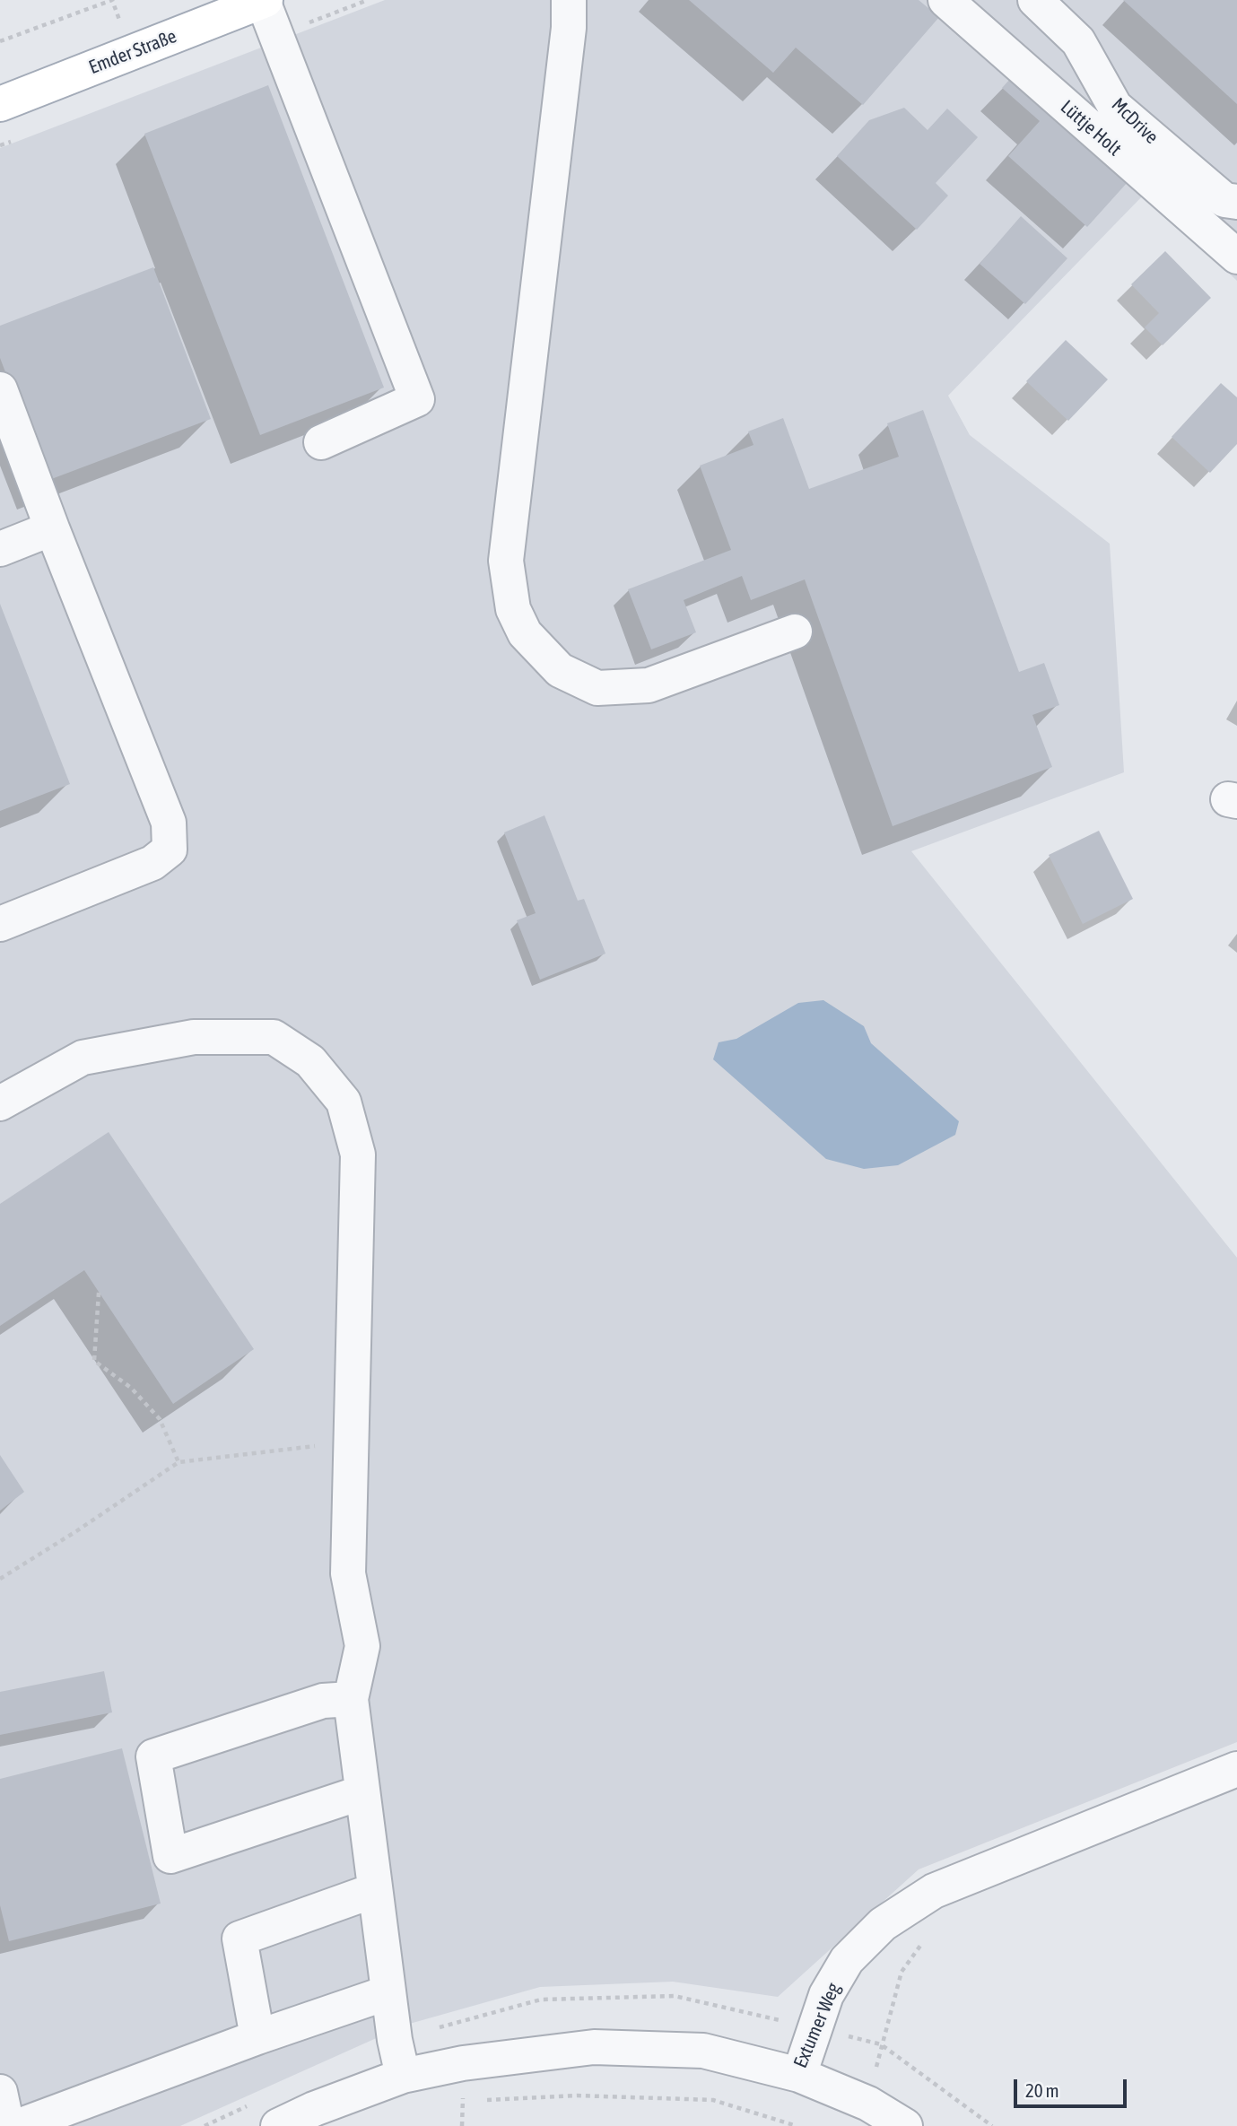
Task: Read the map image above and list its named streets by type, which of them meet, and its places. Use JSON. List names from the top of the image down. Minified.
{"streets":{"main road":["Emder Straße"],"street":["McDrive","Lüttje Holt","Extumer Weg"]},"scale_bar":"20 m"}
